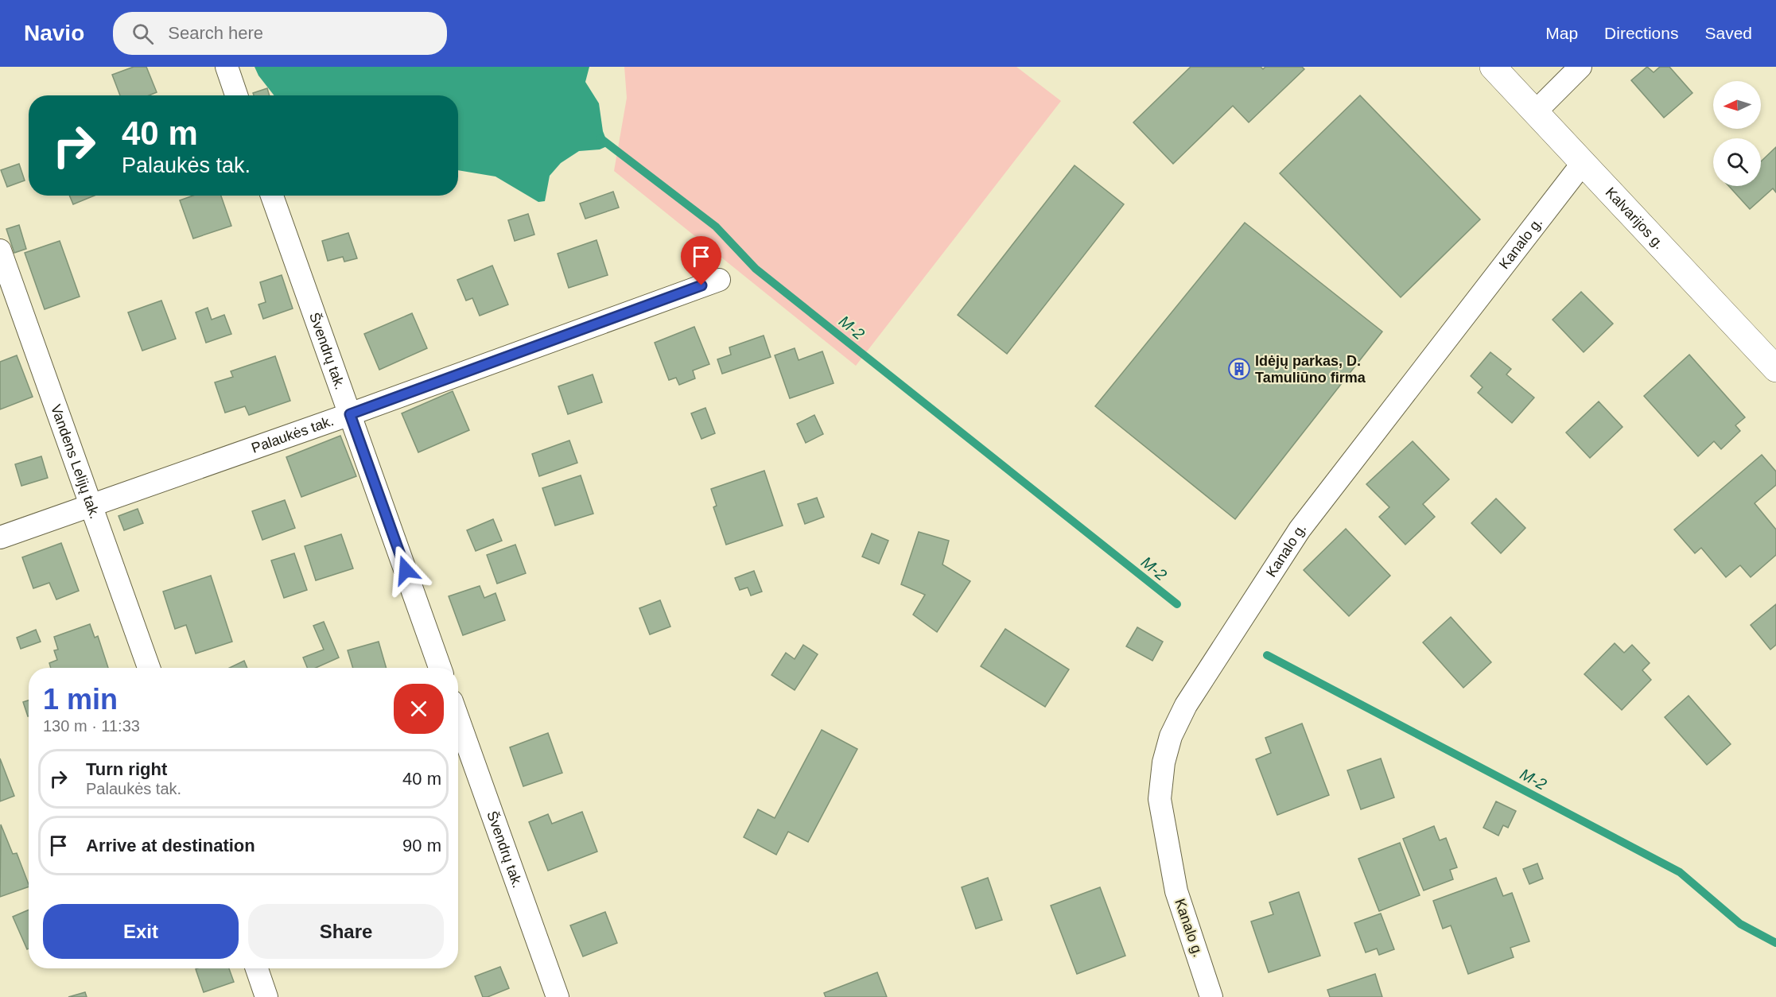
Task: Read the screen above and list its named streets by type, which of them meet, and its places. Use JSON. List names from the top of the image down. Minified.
{"streets":{"main road":["Kalvarijos g."],"street":["Kanalo g.","Švendrų tak.","Palaukės tak.","Vandens Lelijų tak."]},"crossings":[["Kalvarijos g.","Kanalo g."],["Švendrų tak.","Palaukės tak."],["Palaukės tak.","Vandens Lelijų tak."]],"water":["M-2"],"places":{"building":["Idėjų parkas, D. Tamuliūno firma"]},"north":"left","page":{"header":"Navio","search":"Search here","nav":["Map","Directions","Saved"],"turn":["40 m","Palaukės tak."],"heading":["1 min","130 m · 11:33"],"list":[{"name":"Turn right","note":"Palaukės tak.","value":"40 m"},{"name":"Arrive at destination","value":"90 m"}],"buttons":["Exit","Share"]}}
